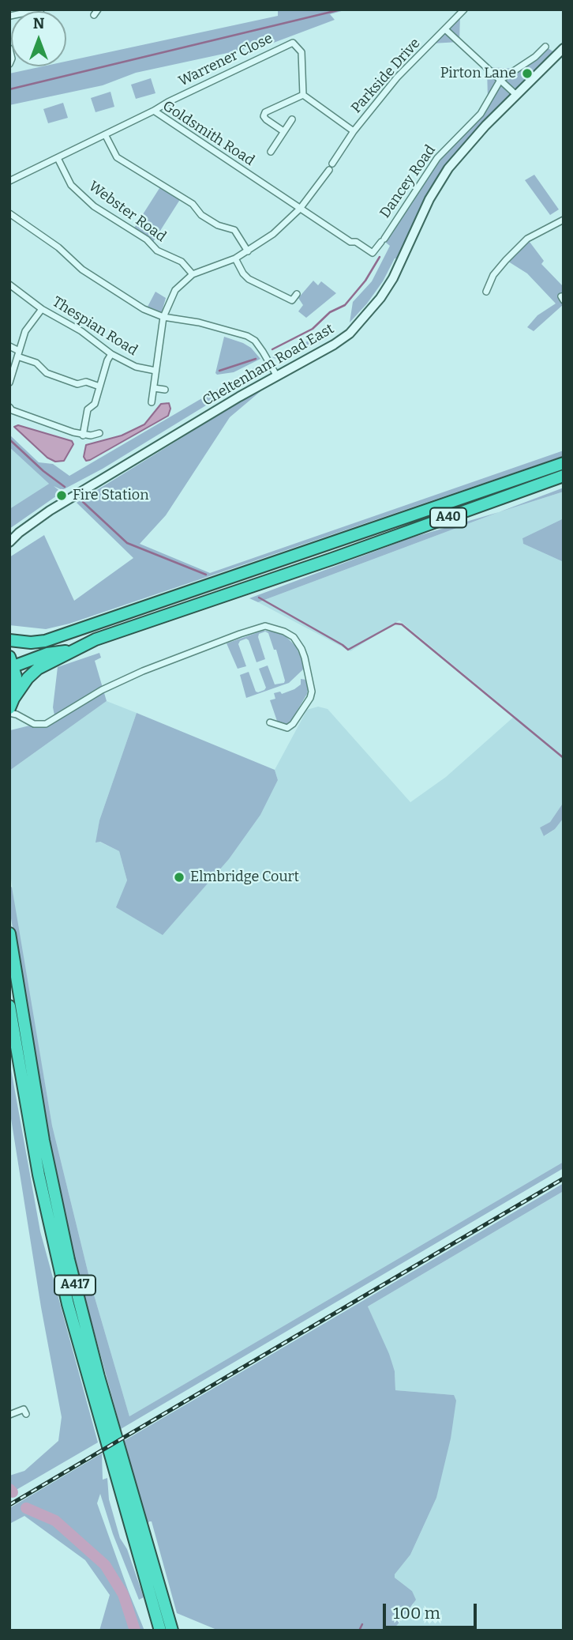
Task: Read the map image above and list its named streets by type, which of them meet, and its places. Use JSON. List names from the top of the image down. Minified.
{"streets":{"highway":["A40","A417"],"main road":["Cheltenham Road East"],"street":["Warrener Close","Parkside Drive","Goldsmith Road","Dancey Road","Webster Road","Thespian Road"]},"crossings":[["Warrener Close","Goldsmith Road"],["Parkside Drive","Goldsmith Road"],["Parkside Drive","Webster Road"],["Goldsmith Road","Dancey Road"],["Goldsmith Road","Webster Road"]],"places":["Pirton Lane","Fire Station","Elmbridge Court"],"scale_bar":"100 m","north":"top"}
